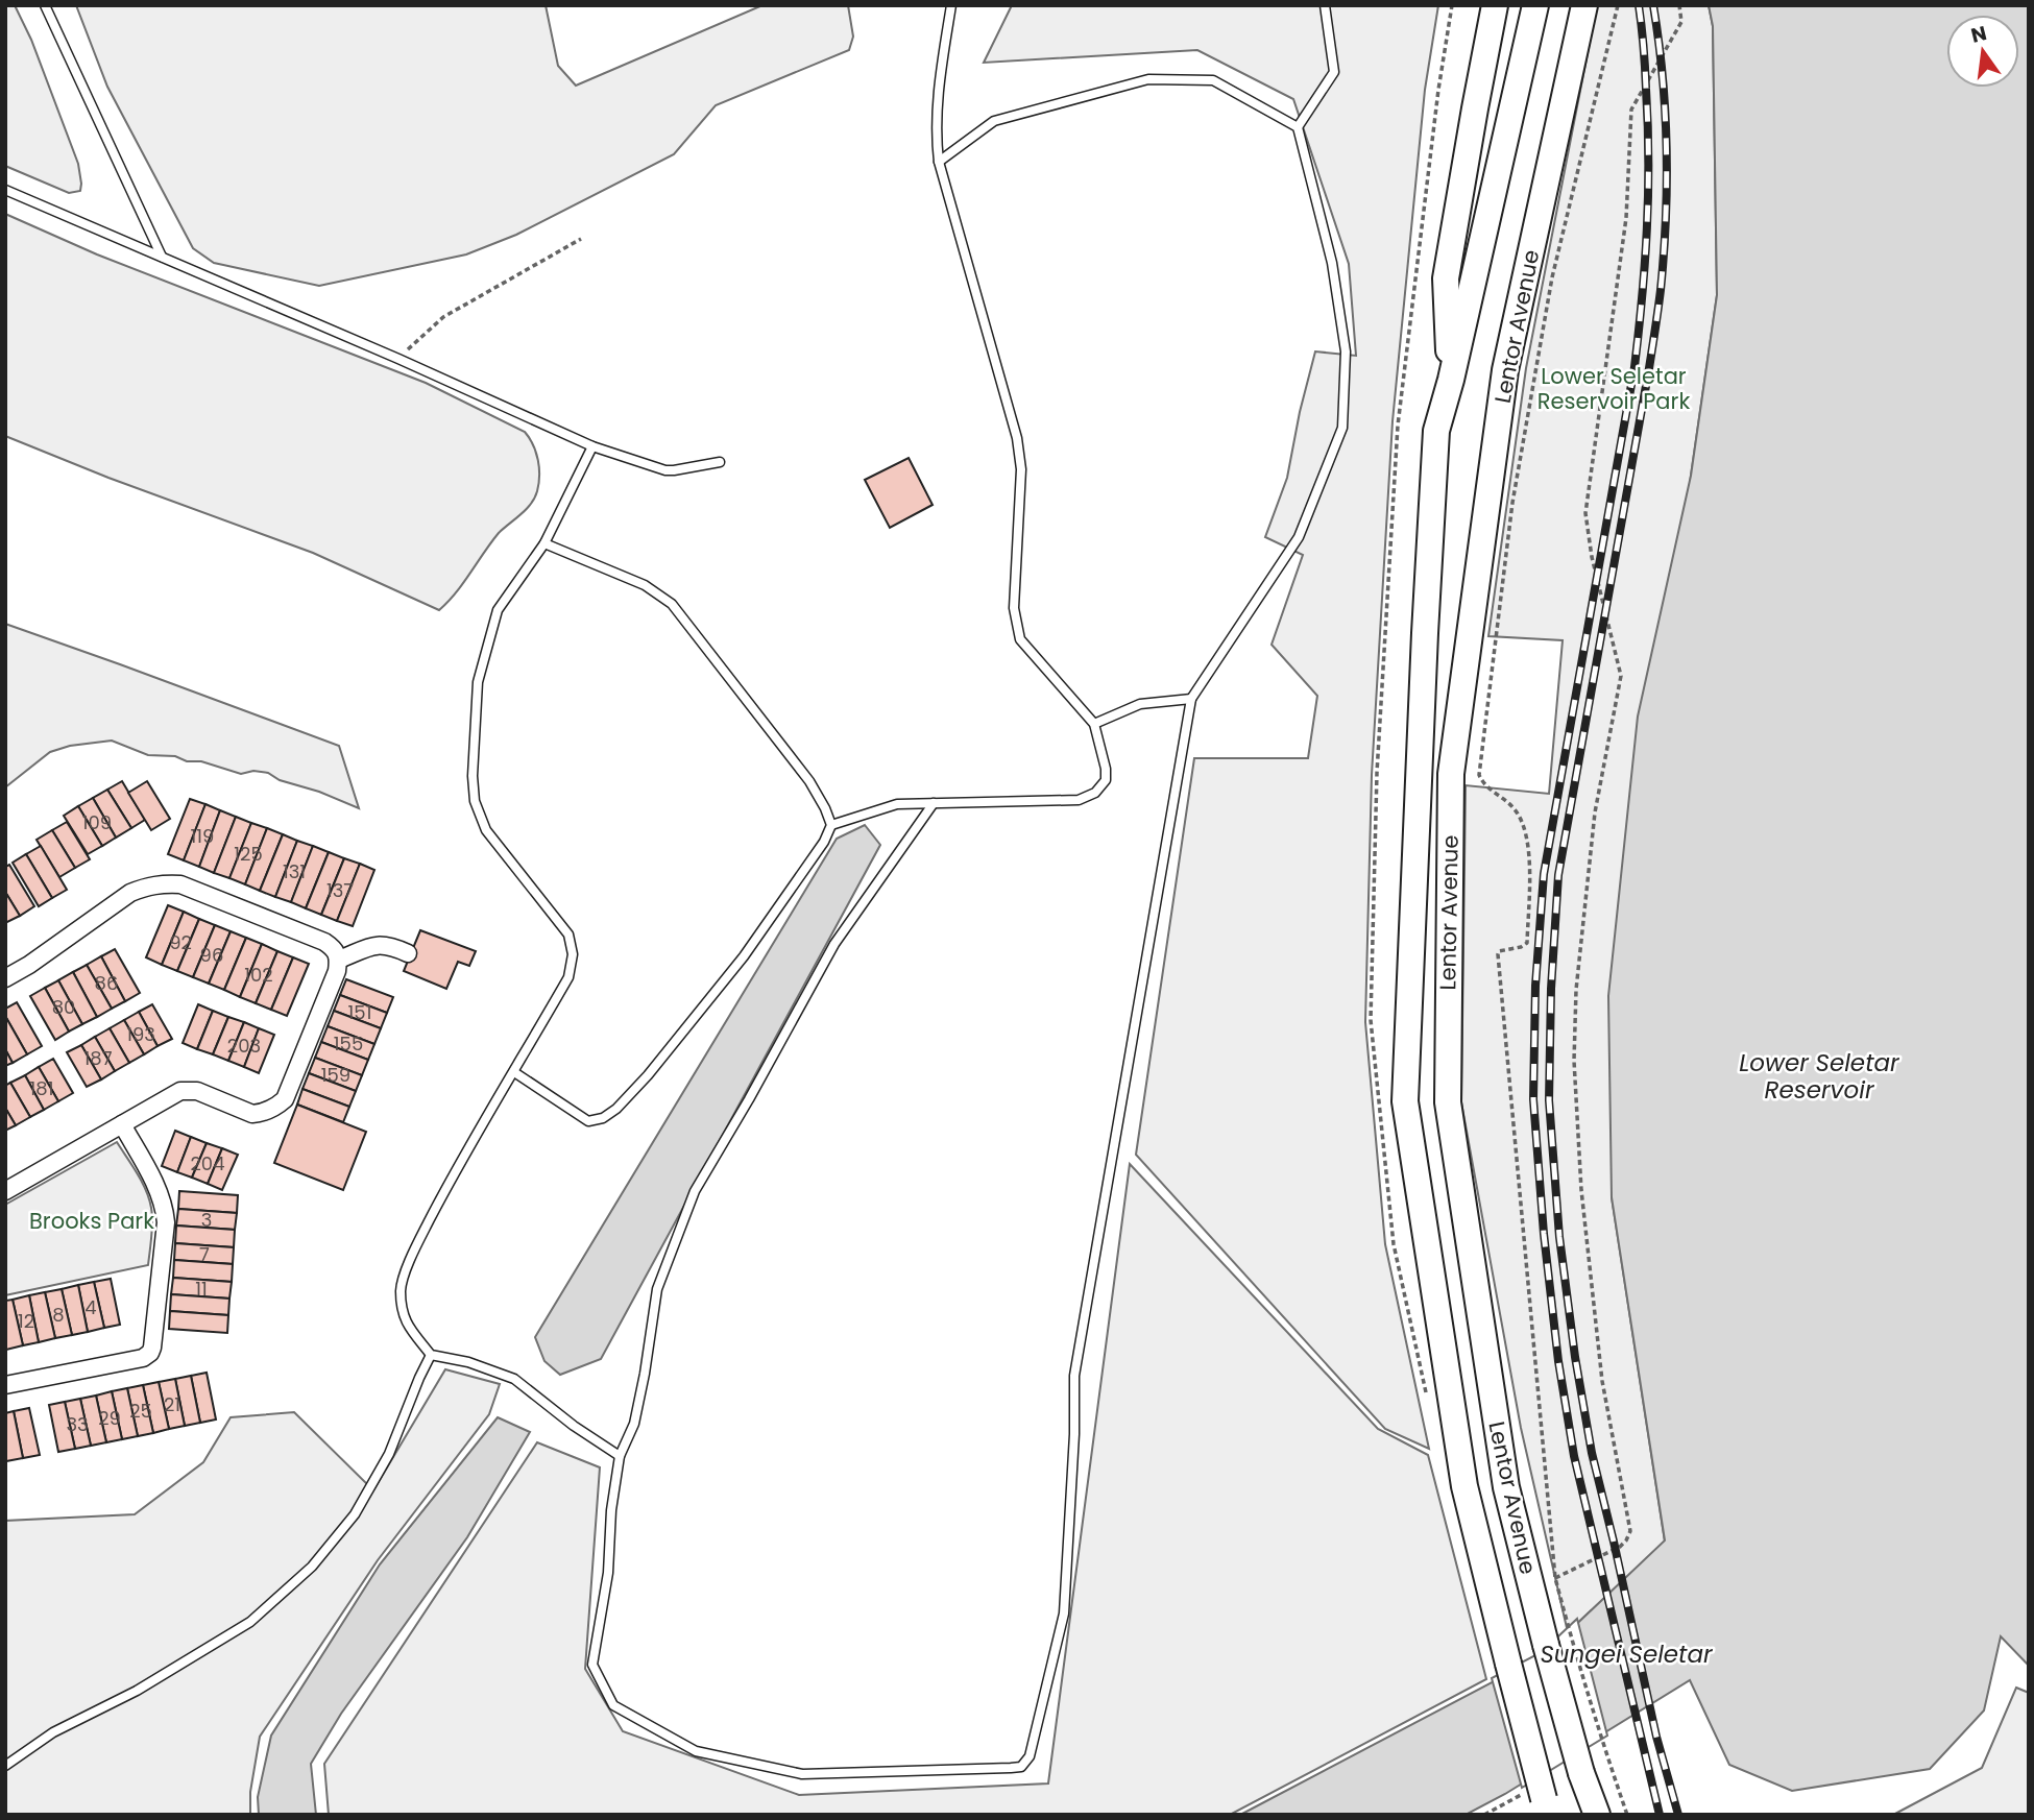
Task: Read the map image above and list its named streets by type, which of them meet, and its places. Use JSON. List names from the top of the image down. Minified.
{"streets":{"main road":["Lentor Avenue"]},"water":["Lower Seletar Reservoir","Sungei Seletar"],"parks":["Lower Seletar Reservoir Park","Brooks Park"],"house_numbers":["109","119","125","131","137","92","96","102","86","80","151","193","155","203","187","159","181","204","3","7","11","4","8","12","21","25","29","33"],"north":"top"}
